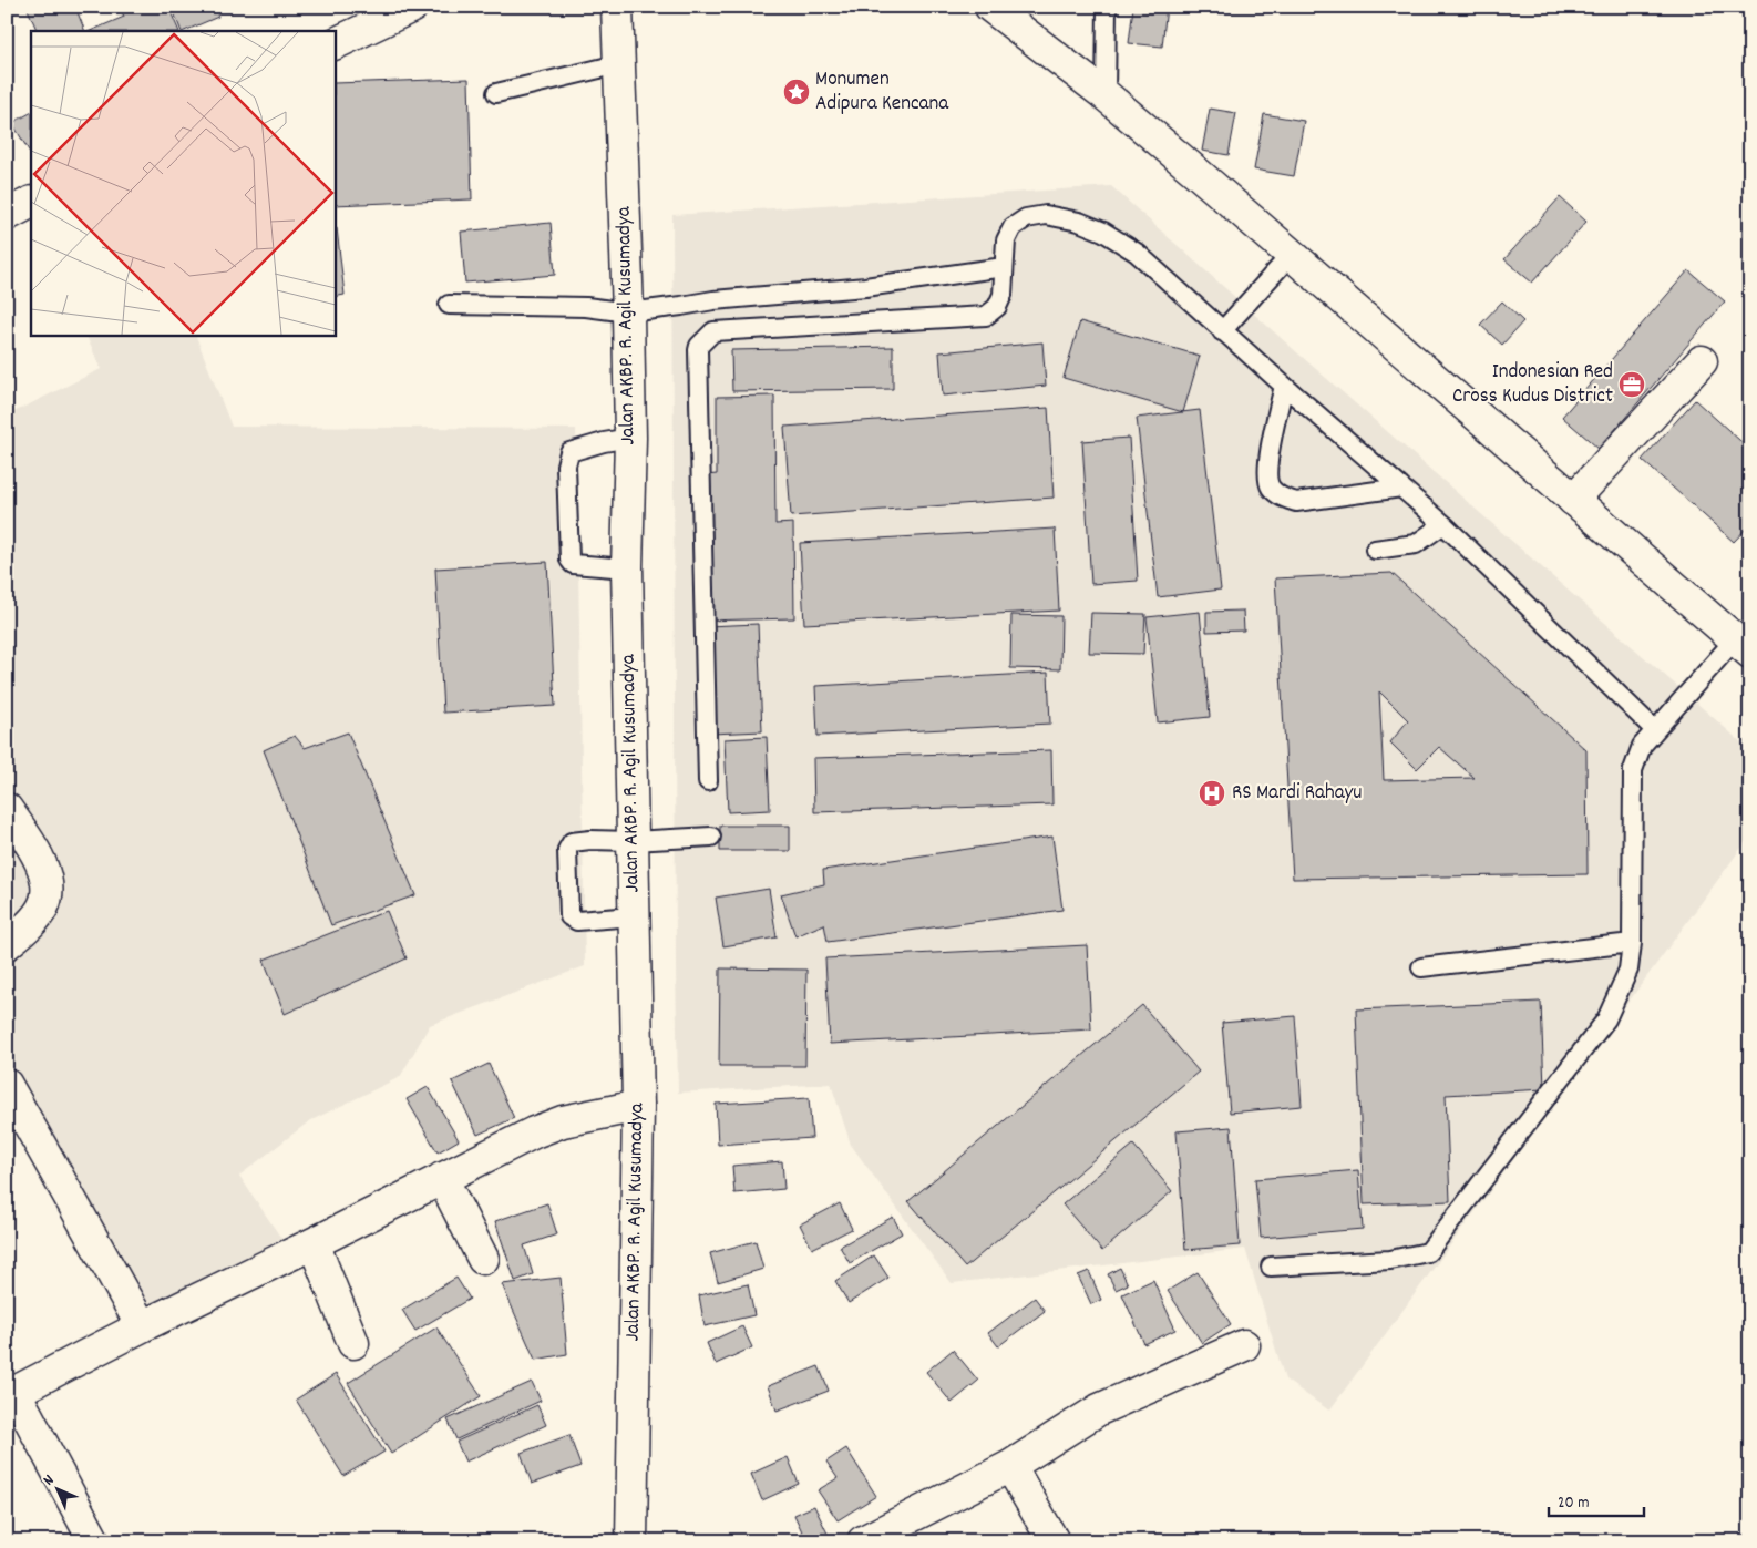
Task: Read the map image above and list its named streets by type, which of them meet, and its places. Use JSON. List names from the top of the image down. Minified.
{"streets":{"main road":["Jalan AKBP. R. Agil Kusumadya"]},"places":{"place":["Monumen Adipura Kencana"],"office":["Indonesian Red Cross Kudus District"],"hospital":["RS Mardi Rahayu"]},"scale_bar":"20 m","north":"top left"}
